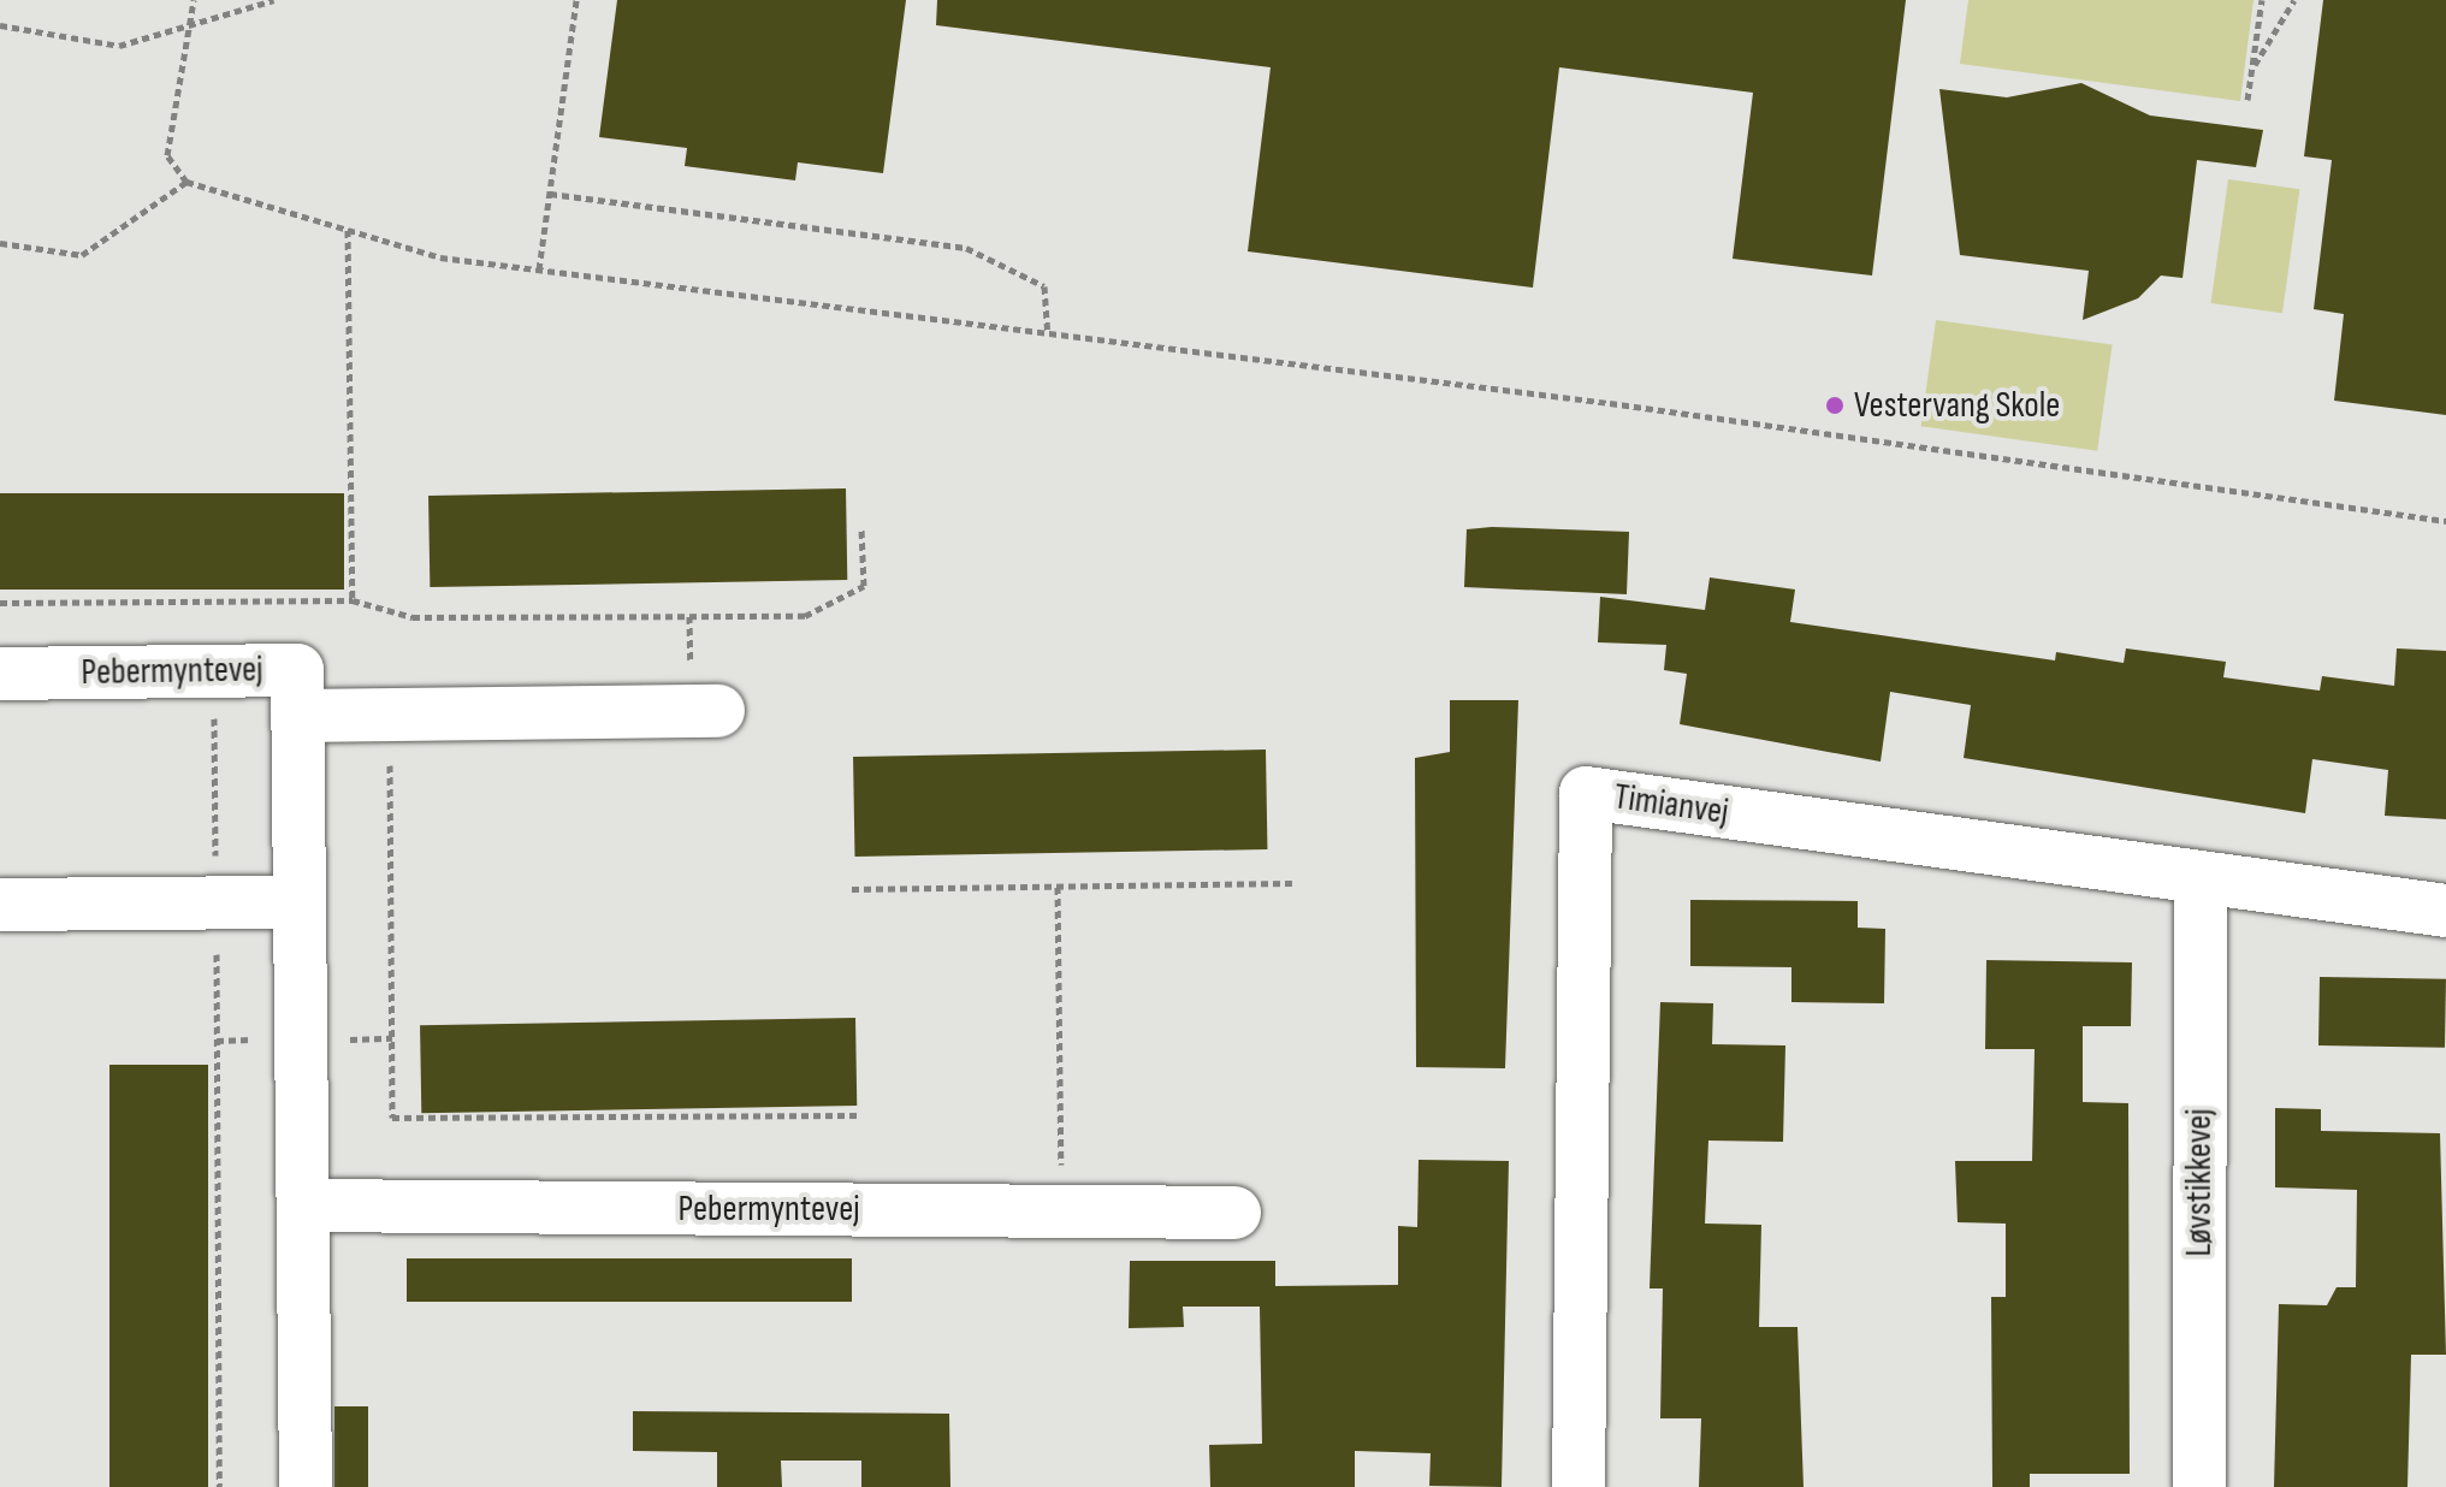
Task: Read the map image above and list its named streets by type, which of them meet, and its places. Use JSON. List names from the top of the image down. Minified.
{"streets":{"street":["Pebermyntevej","Timianvej","Løvstikkevej"]},"crossings":[["Timianvej","Løvstikkevej"]],"places":["Vestervang Skole"]}
